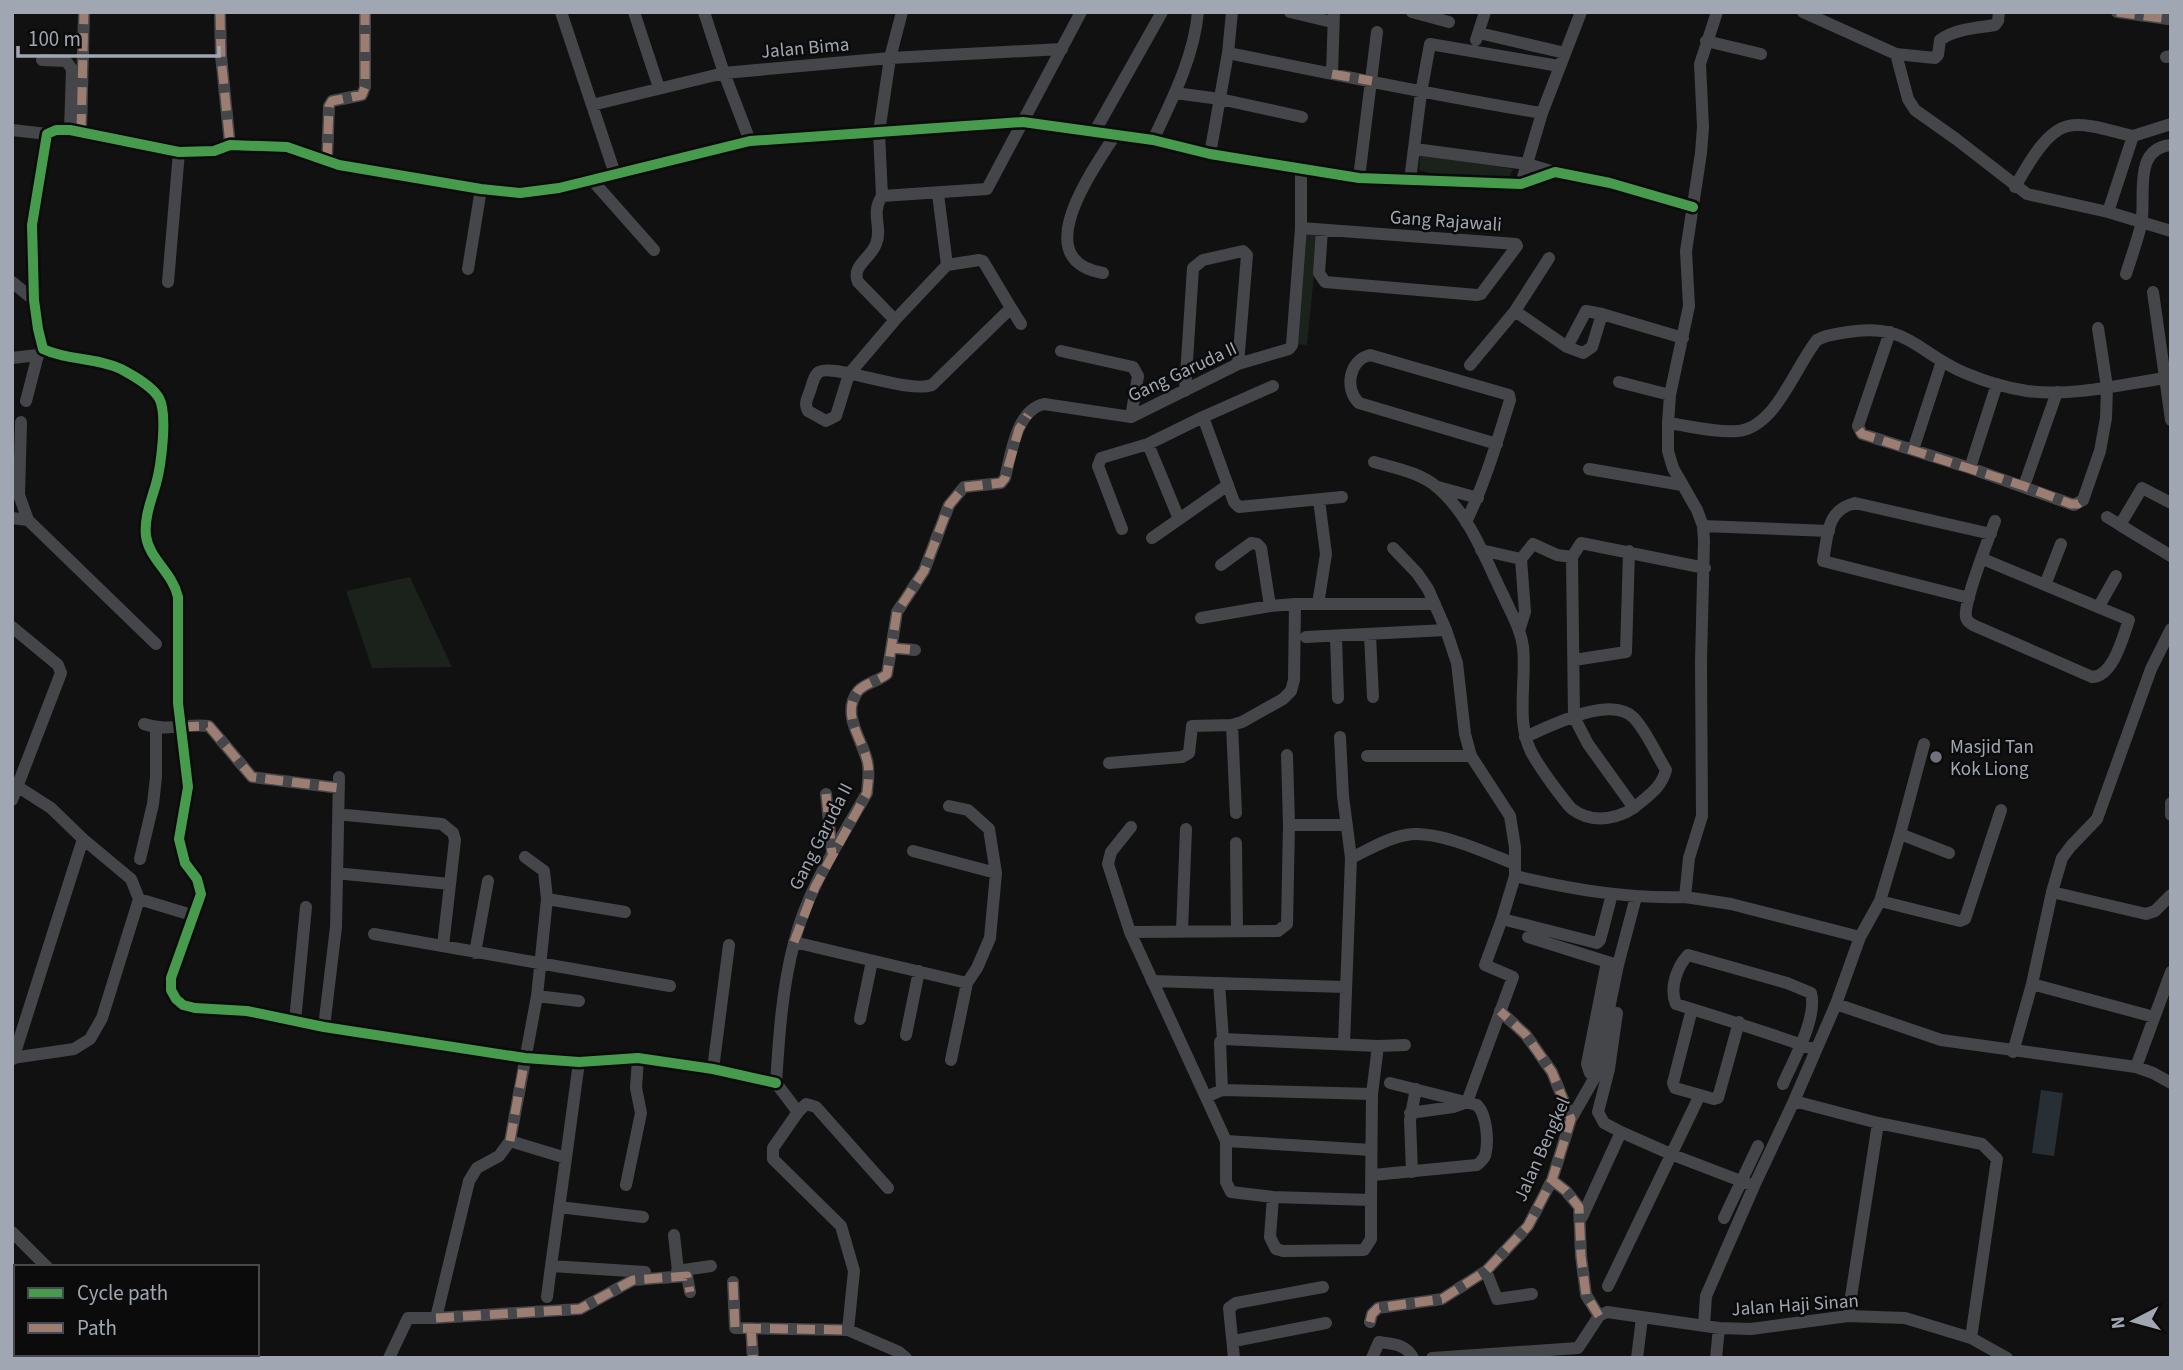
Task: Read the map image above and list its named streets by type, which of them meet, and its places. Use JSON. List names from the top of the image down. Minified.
{"streets":{"street":["Jalan Bima","Gang Rajawali","Gang Garuda II","Jalan Bengkel","Jalan Haji Sinan"]},"places":["Masjid Tan Kok Liong"],"legend":["Cycle path","Path"],"scale_bar":"100 m","north":"left"}
